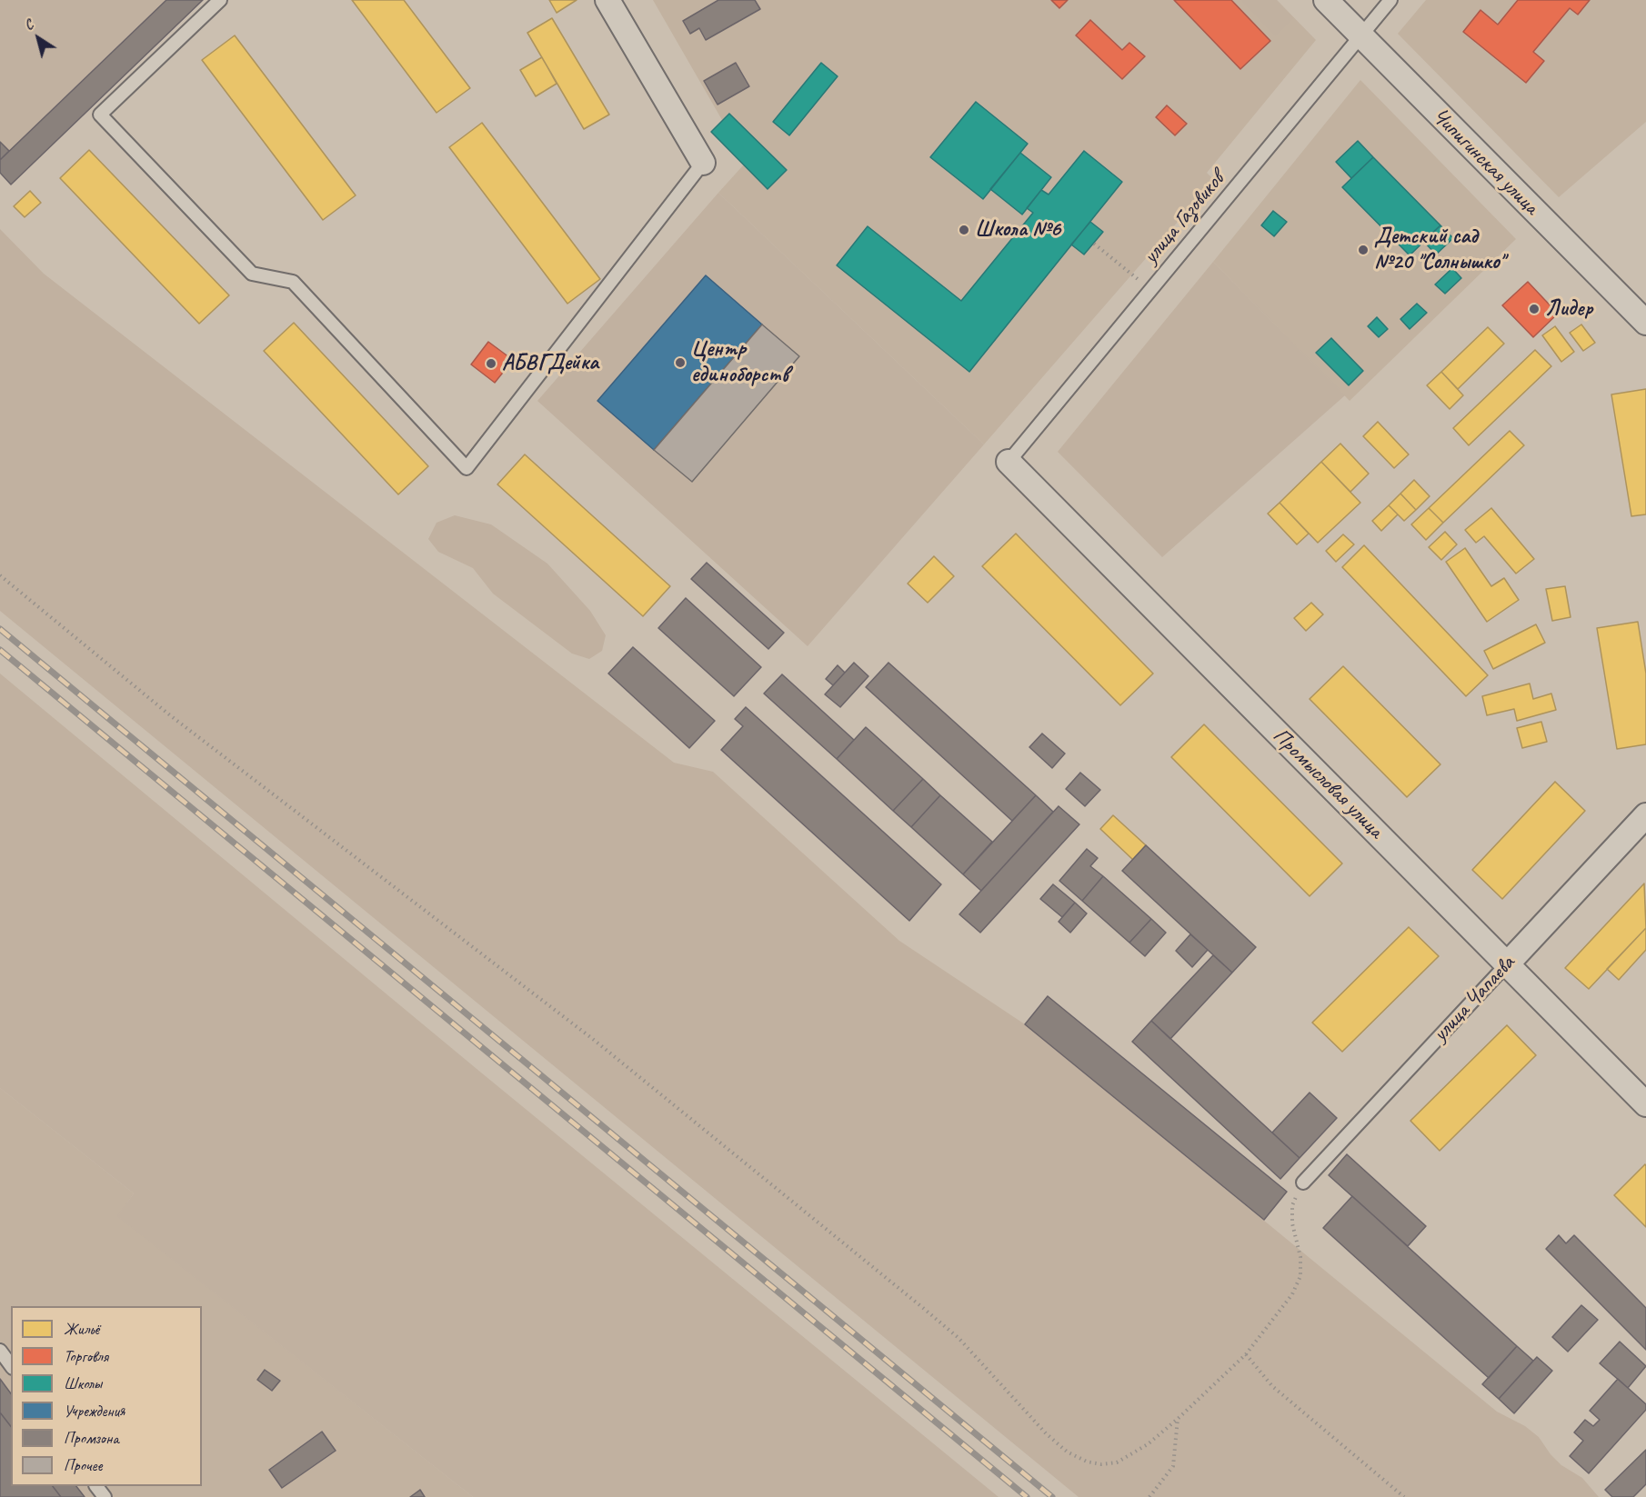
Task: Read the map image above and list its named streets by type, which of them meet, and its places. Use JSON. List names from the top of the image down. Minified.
{"streets":{"street":["Чипигинская улица","Промысловая улица","улица Чапаева"],"lane":["улица Газовиков"]},"crossings":[["Чипигинская улица","улица Газовиков"],["улица Газовиков","Промысловая улица"],["Промысловая улица","улица Чапаева"]],"places":["Школа №6","Детский сад №20 \"Солнышко\"","Лидер","Центр единоборств","АБВГДейка"],"legend":["Жильё","Торговля","Школы","Учреждения","Промзона","Прочее"],"north":"top left"}
